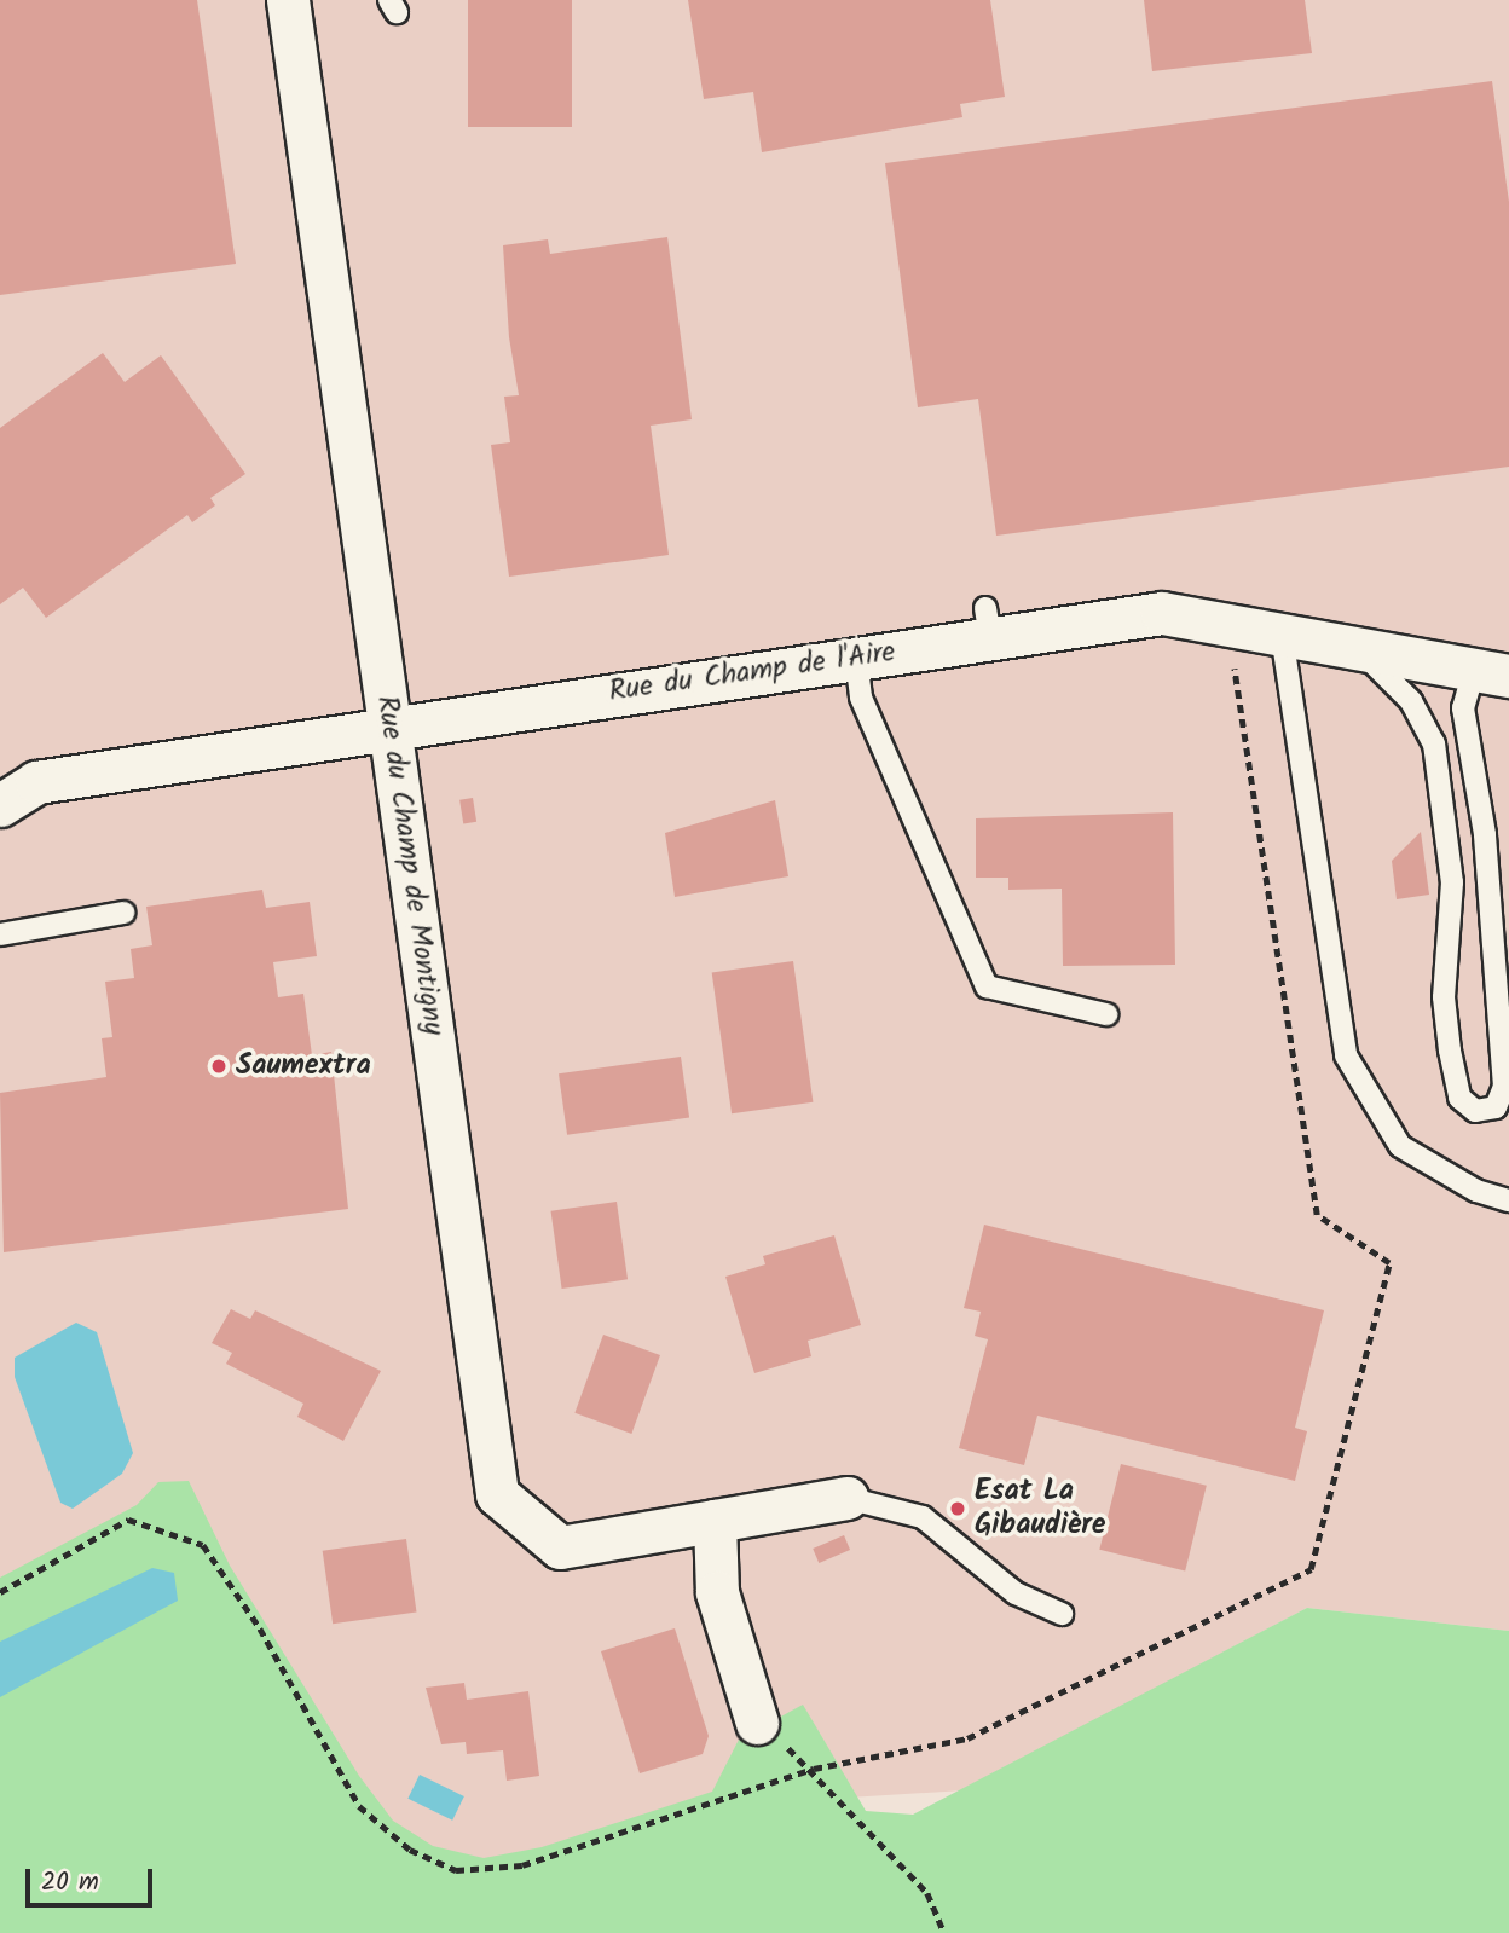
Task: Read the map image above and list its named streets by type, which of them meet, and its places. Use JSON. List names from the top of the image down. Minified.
{"streets":{"street":["Rue du Champ de l'Aire","Rue du Champ de Montigny"]},"crossings":[["Rue du Champ de l'Aire","Rue du Champ de Montigny"]],"places":["Saumextra","Esat La Gibaudière"],"scale_bar":"20 m"}
